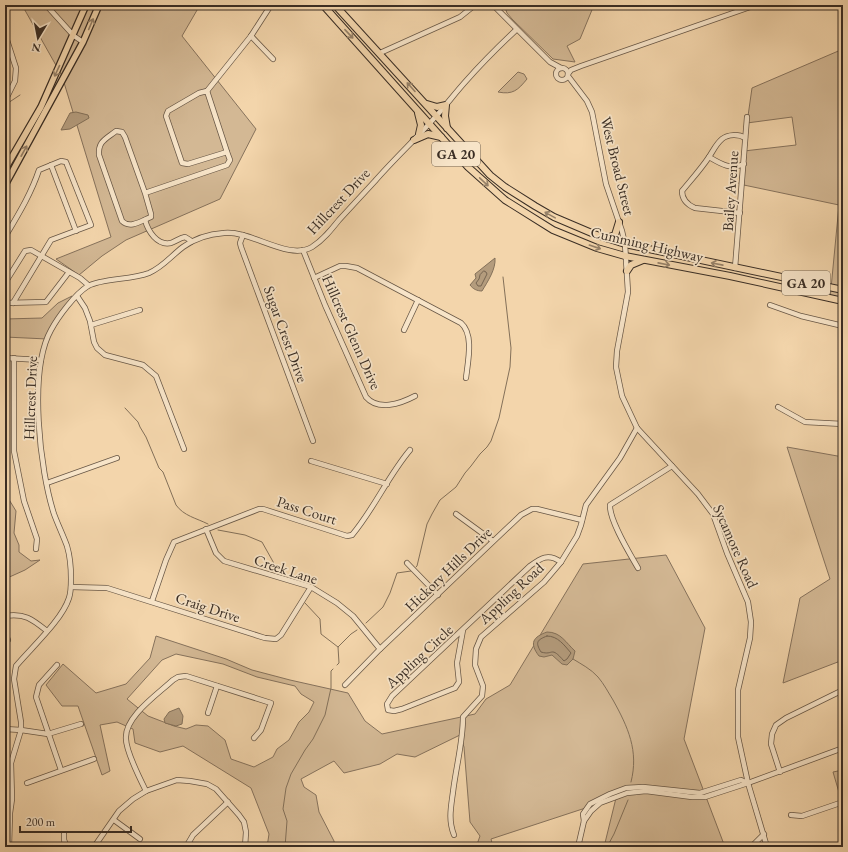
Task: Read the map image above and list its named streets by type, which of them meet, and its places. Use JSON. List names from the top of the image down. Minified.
{"streets":{"highway":["GA 20","Cumming Highway"],"street":["West Broad Street","Bailey Avenue","Hillcrest Drive","Hillcrest Glenn Drive","Sugar Crest Drive","Pass Court","Sycamore Road","Creek Lane","Hickory Hills Drive","Appling Road","Craig Drive","Appling Circle"]},"crossings":[["West Broad Street","Cumming Highway"],["West Broad Street","Sycamore Road"],["Bailey Avenue","Cumming Highway"],["Hillcrest Drive","Cumming Highway"],["Hillcrest Drive","Hillcrest Glenn Drive"],["Hillcrest Drive","Sugar Crest Drive"],["Hillcrest Drive","Craig Drive"],["Cumming Highway","Sycamore Road"],["Pass Court","Creek Lane"],["Pass Court","Craig Drive"],["Sycamore Road","Appling Road"],["Creek Lane","Hickory Hills Drive"],["Creek Lane","Craig Drive"],["Hickory Hills Drive","Appling Road"],["Appling Road","Appling Circle"]],"scale_bar":"200 m","north":"bottom"}
